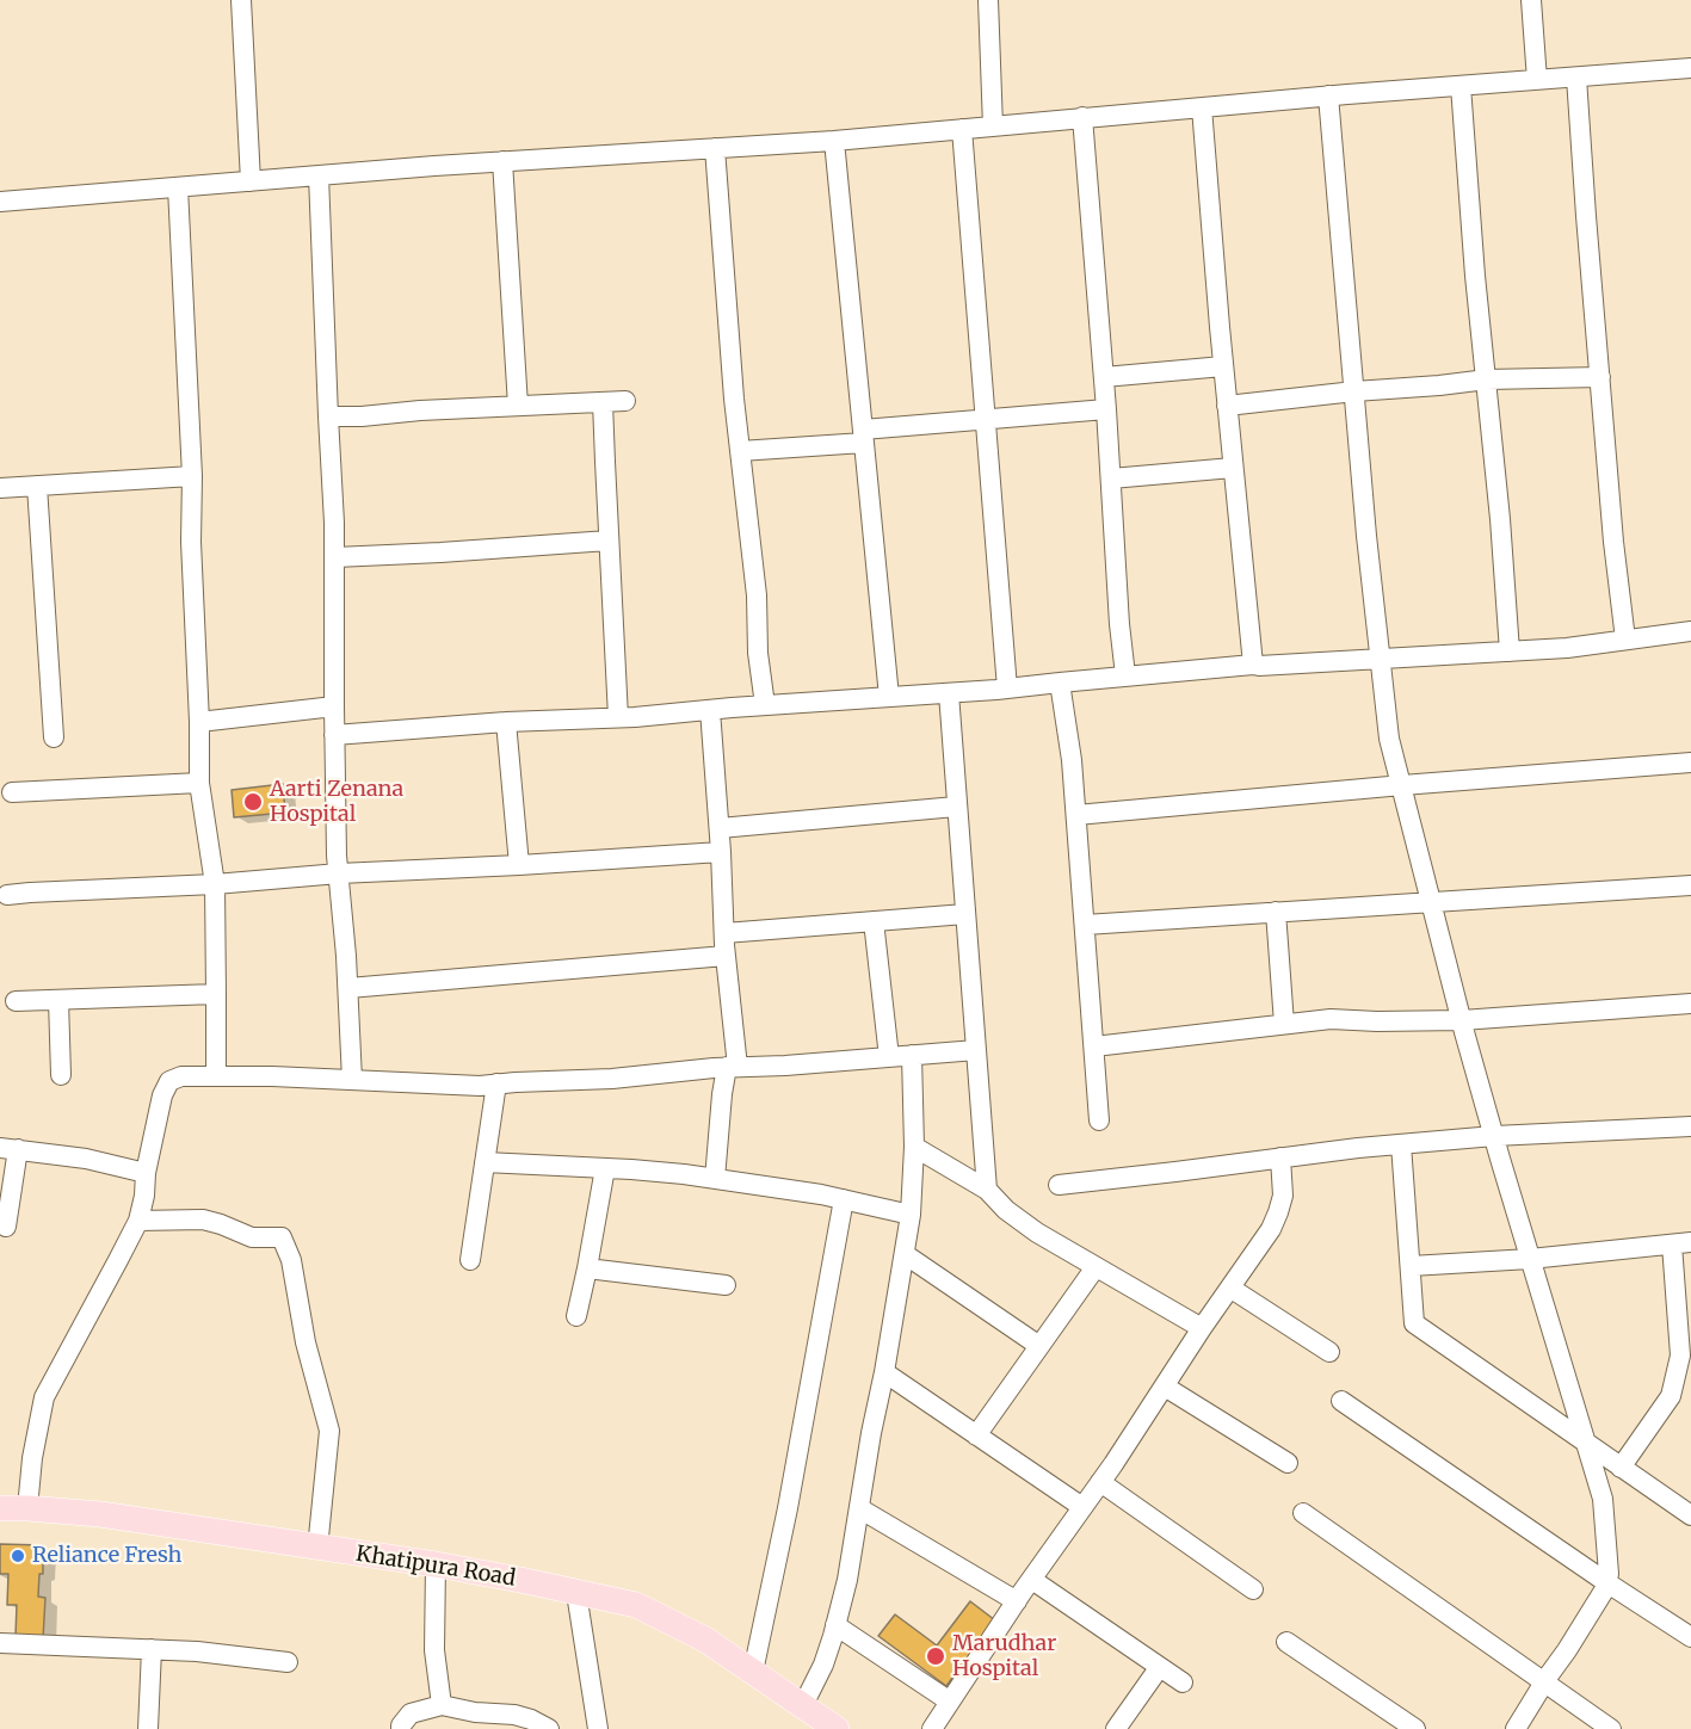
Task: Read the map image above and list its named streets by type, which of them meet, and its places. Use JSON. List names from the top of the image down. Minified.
{"streets":{"main road":["Khatipura Road"]},"places":["Aarti Zenana Hospital","Reliance Fresh","Marudhar Hospital"]}
